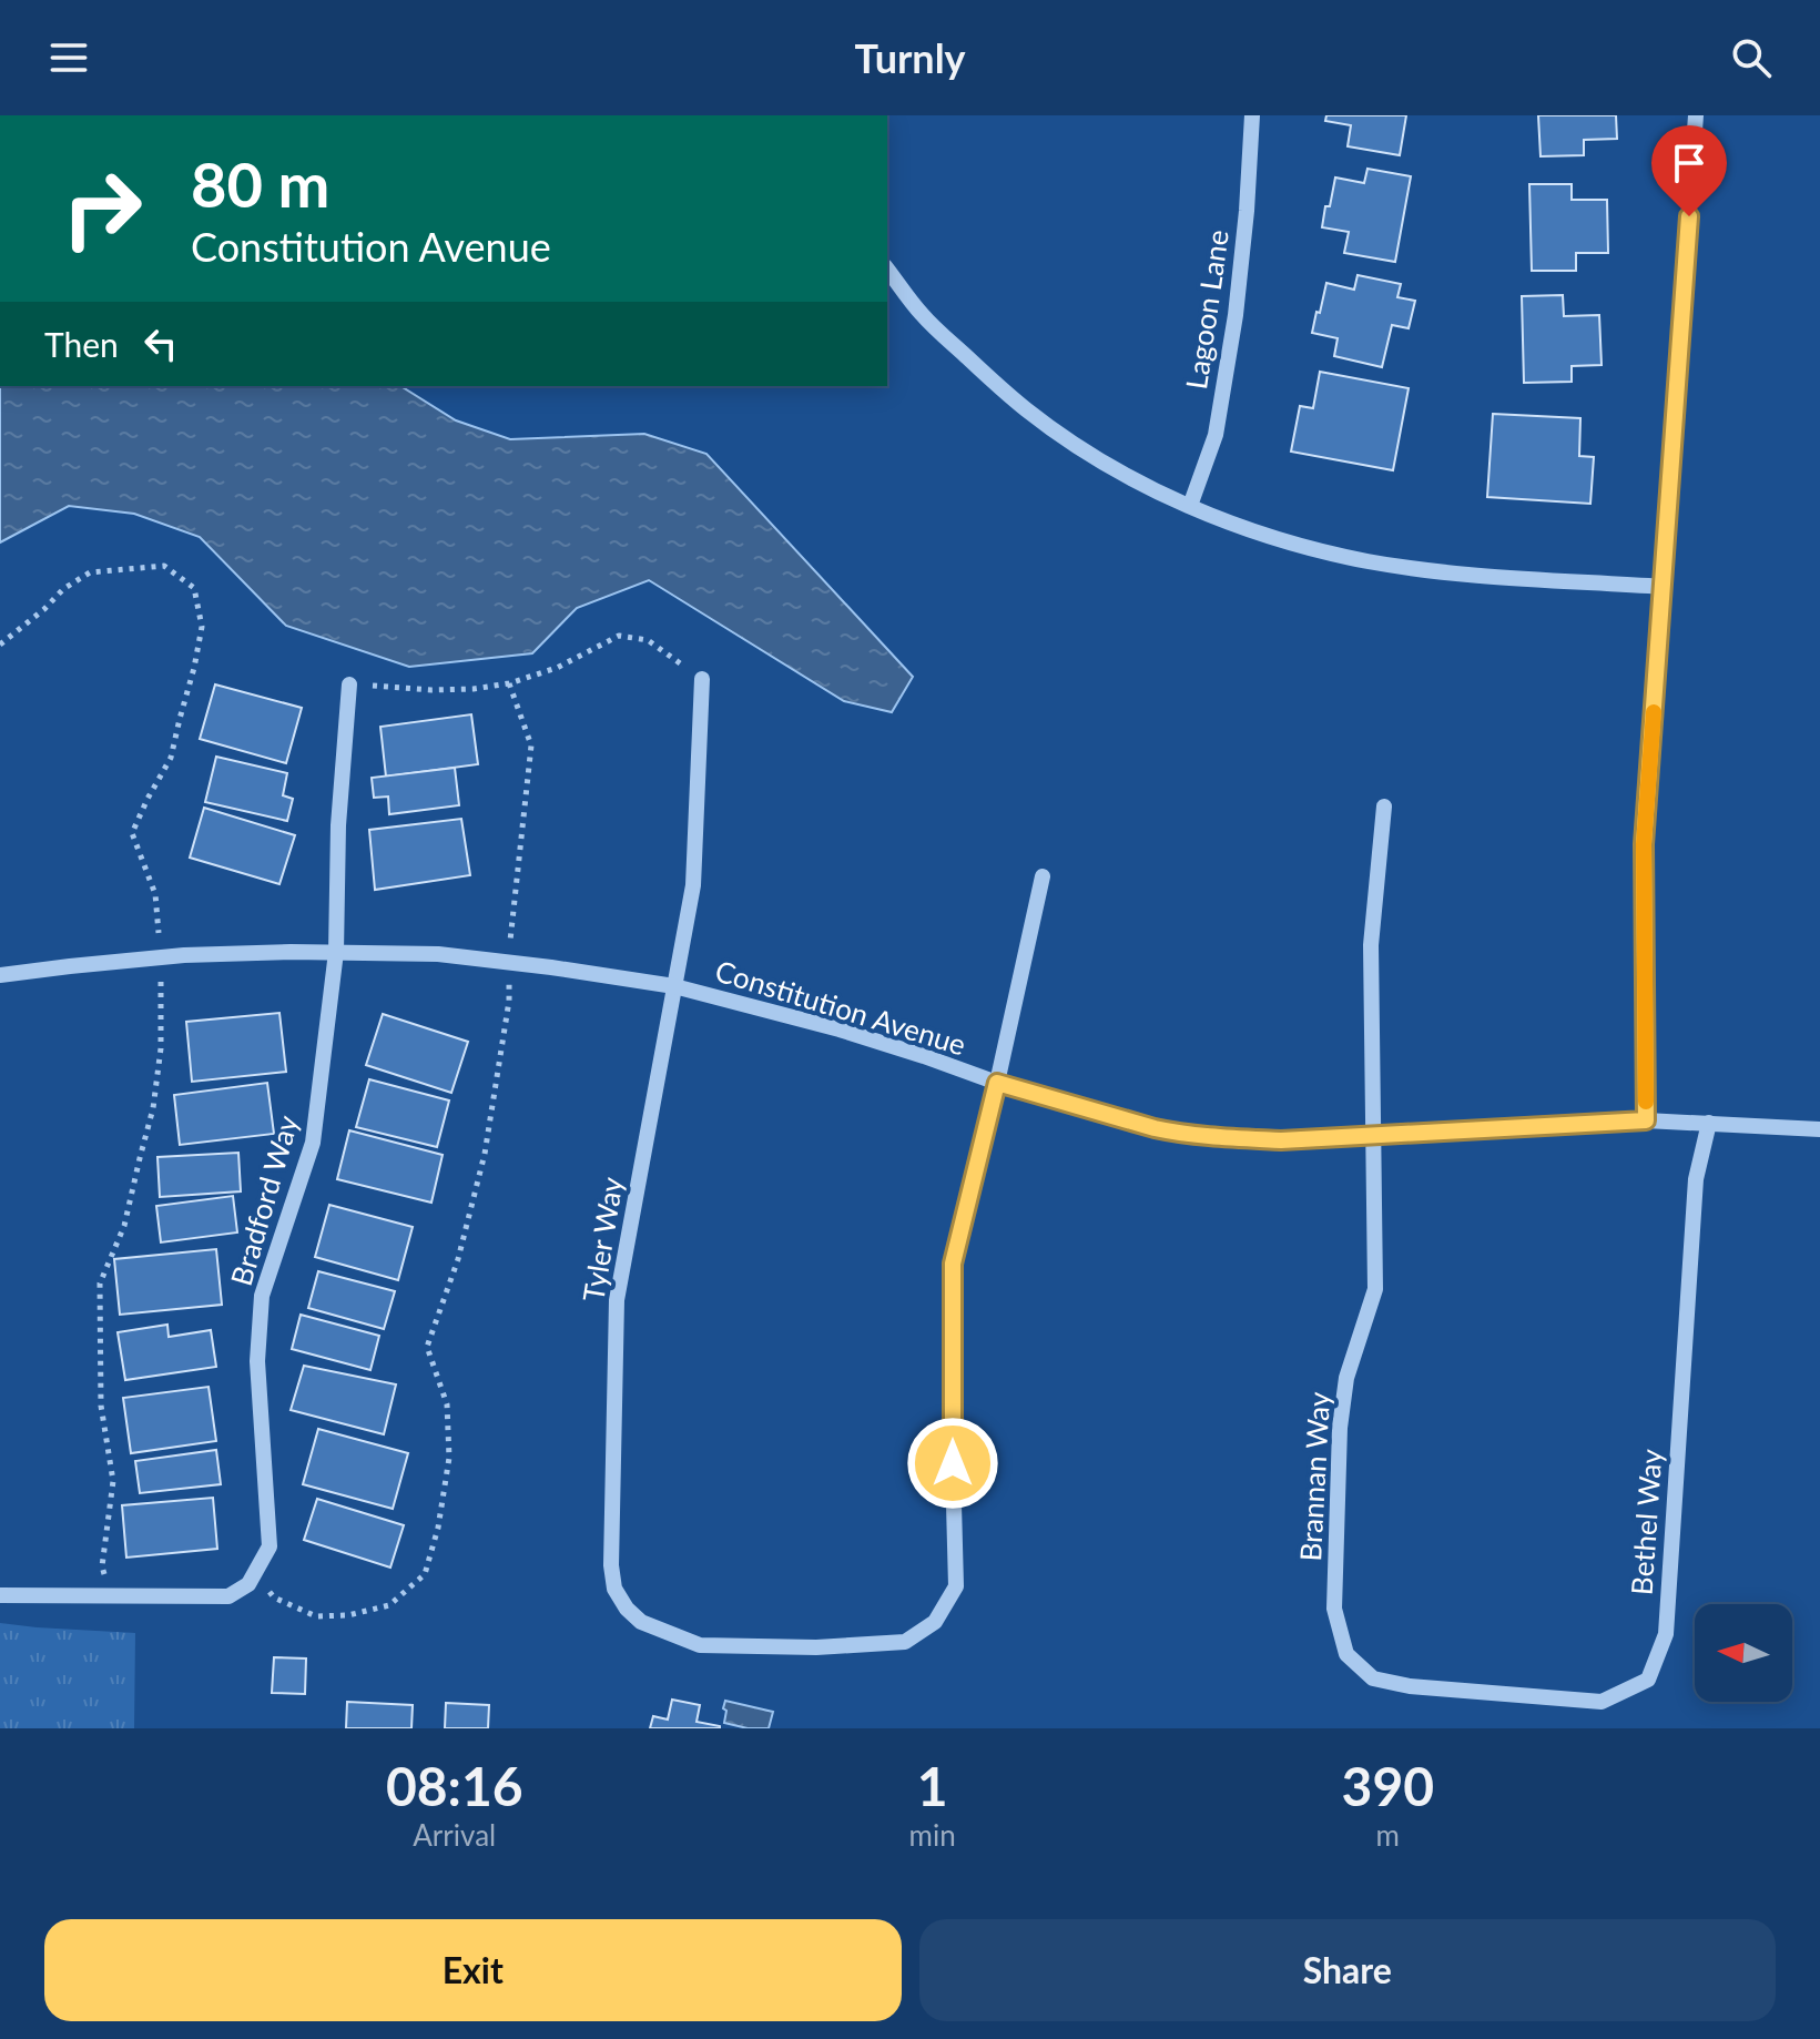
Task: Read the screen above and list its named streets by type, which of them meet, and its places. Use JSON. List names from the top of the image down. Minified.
{"streets":{"street":["Lagoon Lane","Constitution Avenue","Bradford Way","Tyler Way","Brannan Way","Bethel Way"]},"crossings":[["Constitution Avenue","Bradford Way"],["Constitution Avenue","Tyler Way"],["Constitution Avenue","Brannan Way"],["Constitution Avenue","Bethel Way"],["Brannan Way","Bethel Way"]],"north":"left","page":{"header":"Turnly","turn":["80 m","Constitution Avenue"],"then":"Then","eta":["08:16","Arrival","1","min","390","m"],"buttons":["Exit","Share"]}}
